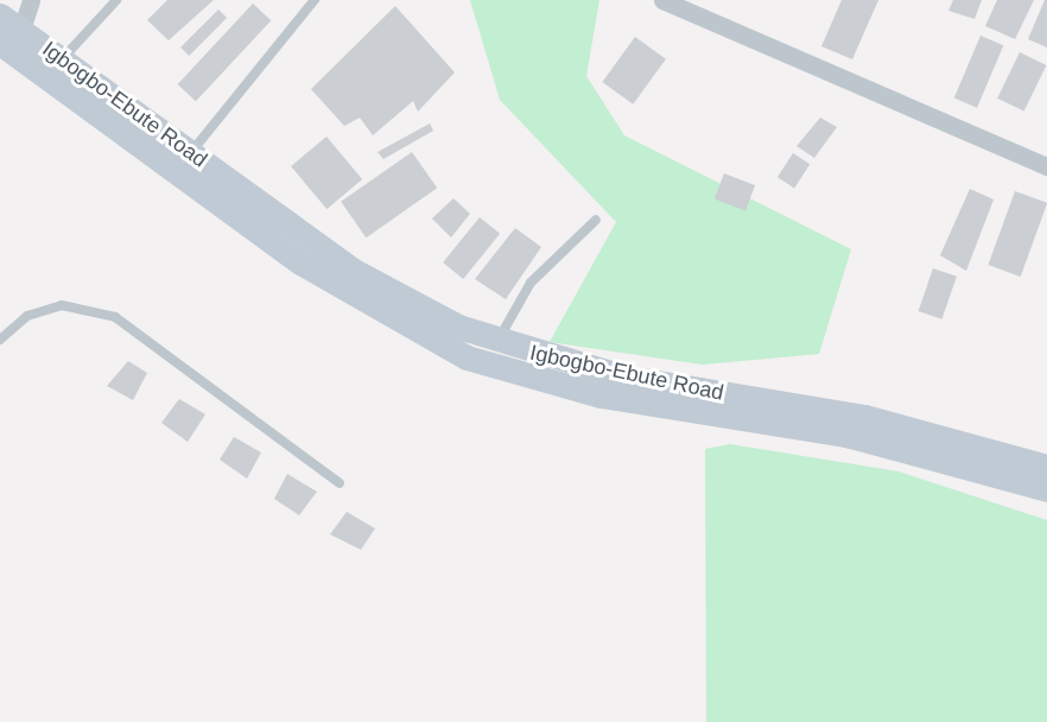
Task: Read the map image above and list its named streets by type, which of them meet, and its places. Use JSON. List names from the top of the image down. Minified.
{"streets":{"main road":["Igbogbo-Ebute Road"]}}
